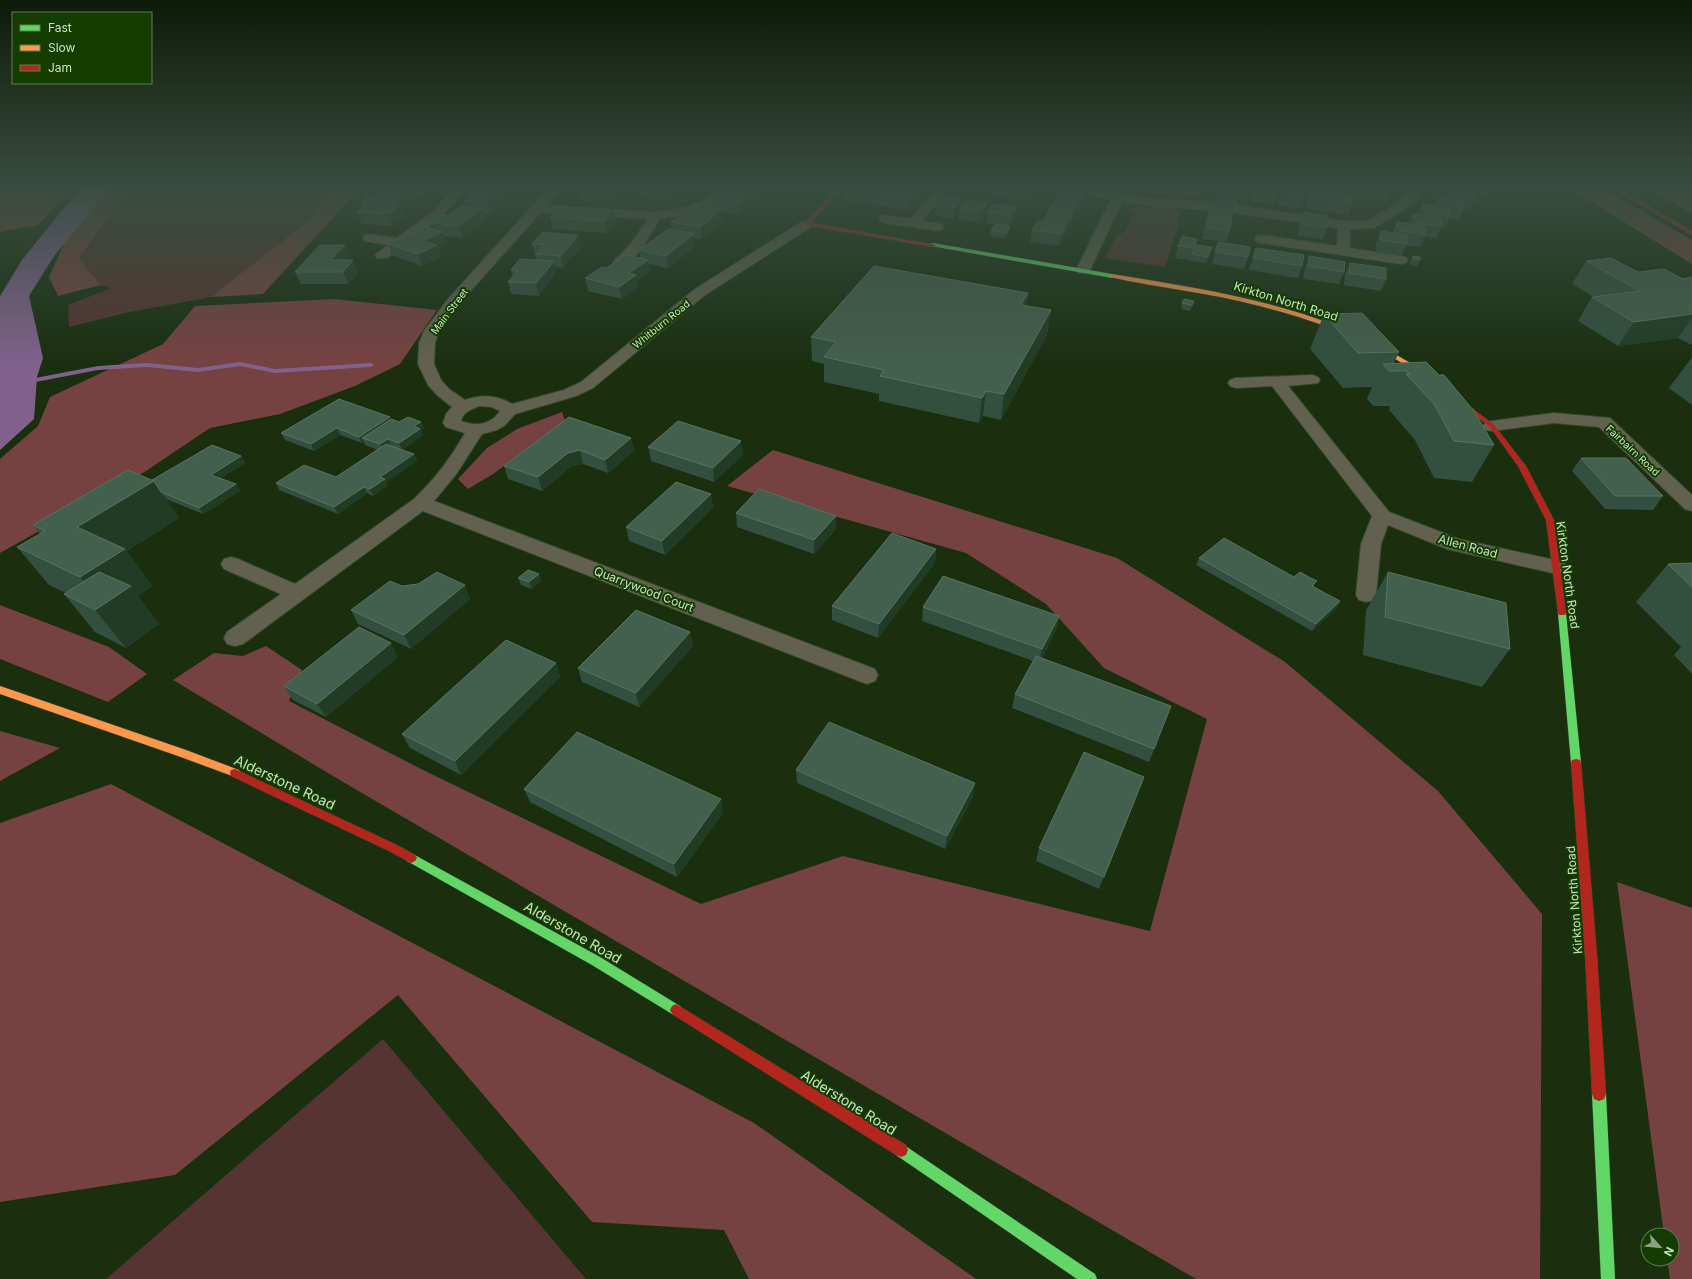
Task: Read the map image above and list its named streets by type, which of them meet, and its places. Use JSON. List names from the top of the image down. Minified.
{"streets":{"main road":["Kirkton North Road","Alderstone Road"],"street":["Main Street","Whitburn Road","Fairbairn Road","Allen Road","Quarrywood Court"]},"crossings":[["Kirkton North Road","Fairbairn Road"],["Kirkton North Road","Allen Road"]],"legend":["Fast","Slow","Jam"],"north":"bottom right"}
